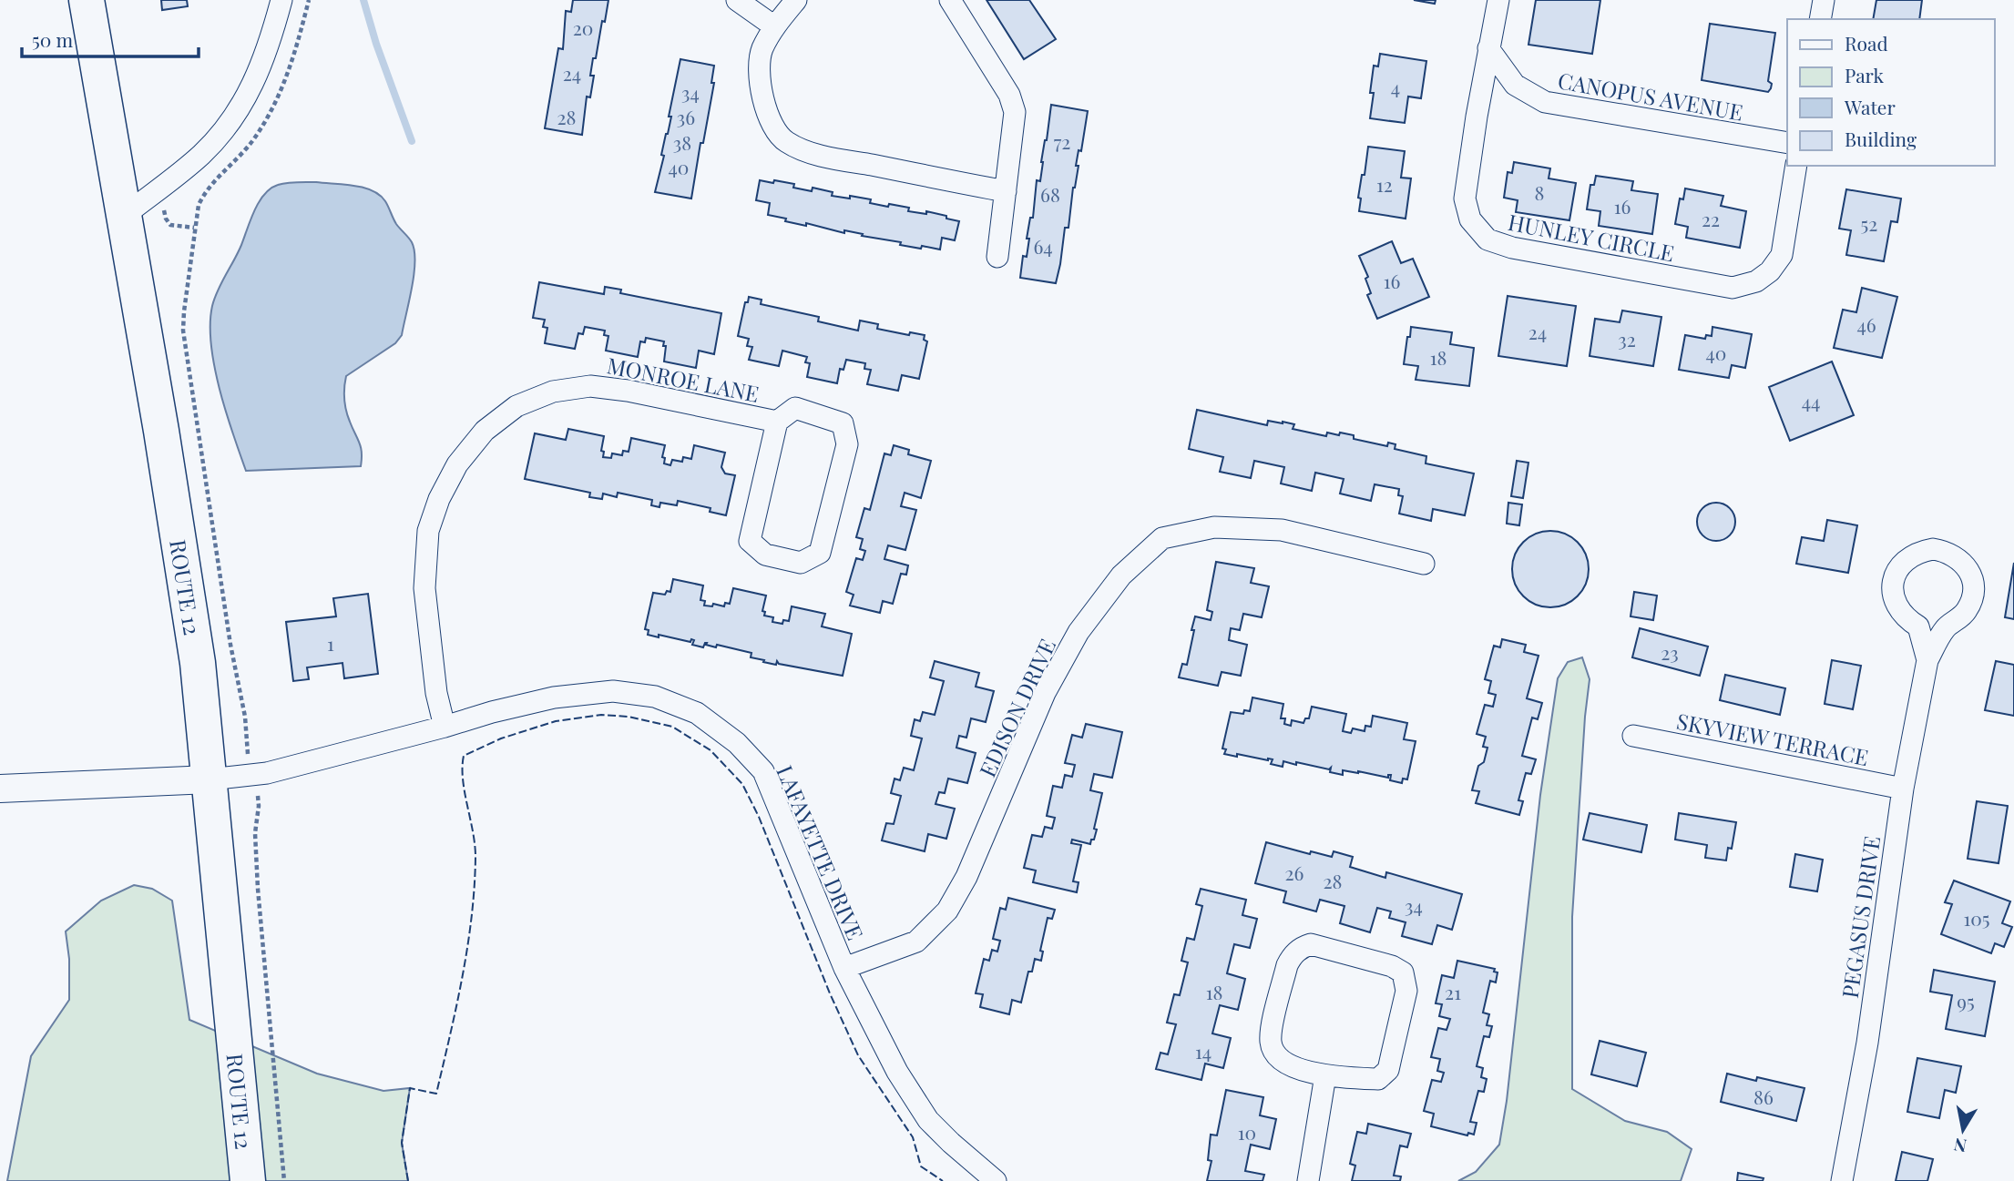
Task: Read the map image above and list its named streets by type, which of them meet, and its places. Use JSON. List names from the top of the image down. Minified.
{"streets":{"highway":["ROUTE 12"],"street":["CANOPUS AVENUE","HUNLEY CIRCLE","MONROE LANE","EDISON DRIVE","SKYVIEW TERRACE","LAFAYETTE DRIVE","PEGASUS DRIVE"]},"crossings":[["CANOPUS AVENUE","HUNLEY CIRCLE"],["MONROE LANE","LAFAYETTE DRIVE"],["ROUTE 12","LAFAYETTE DRIVE"],["EDISON DRIVE","LAFAYETTE DRIVE"],["SKYVIEW TERRACE","PEGASUS DRIVE"]],"house_numbers":["20","24","4","34","28","36","72","38","40","12","8","68","16","22","52","64","16","46","24","32","40","18","44","1","23","26","28","34","105","18","21","95","14","86","10"],"legend":["Road","Park","Water","Building"],"scale_bar":"50 m","north":"bottom"}
